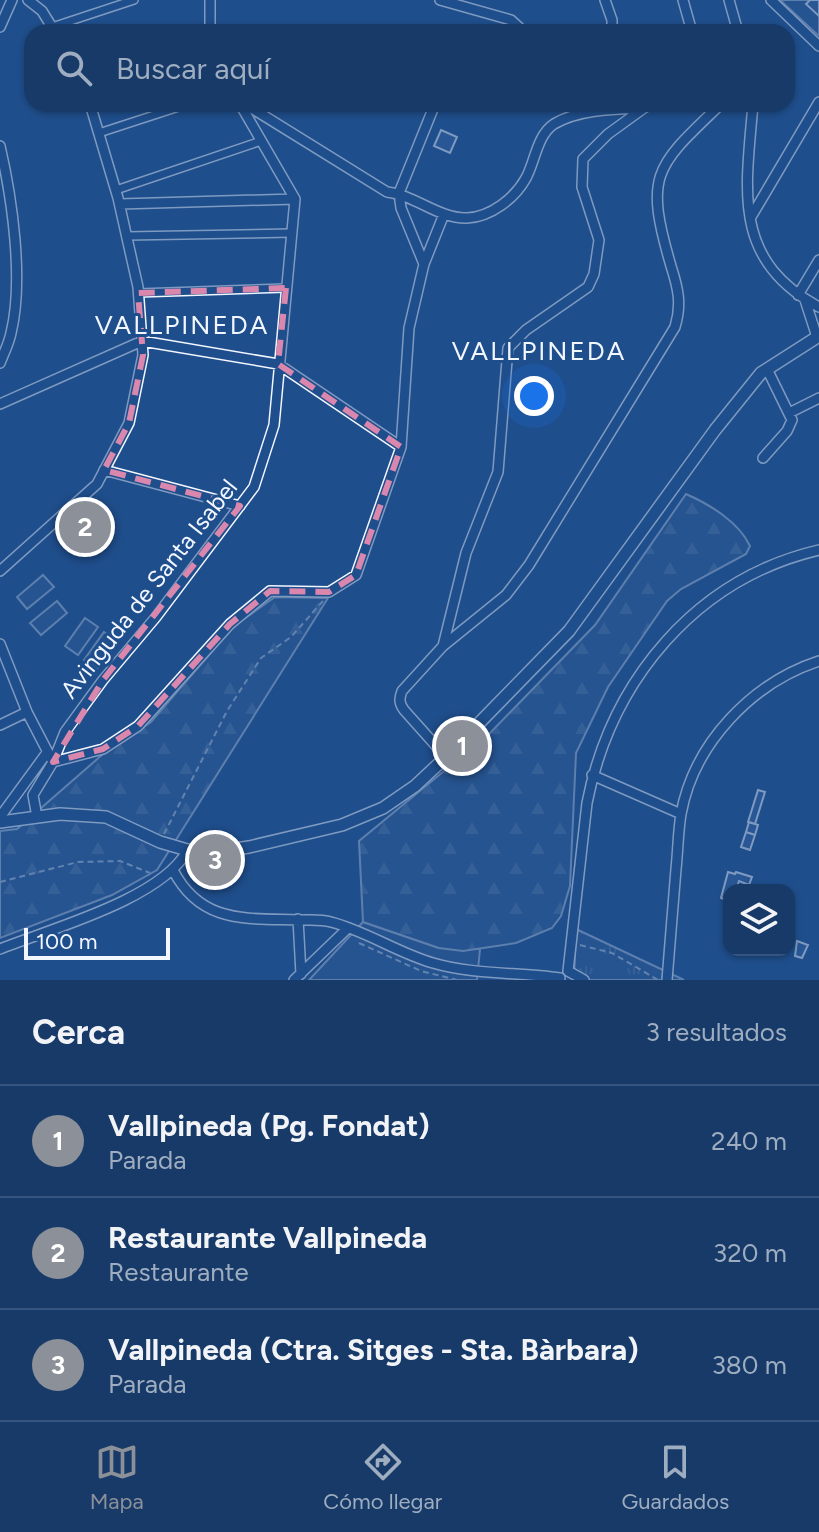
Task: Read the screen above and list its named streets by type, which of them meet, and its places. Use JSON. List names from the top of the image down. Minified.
{"streets":{"street":["Avinguda de Santa Isabel"]},"districts":["VALLPINEDA","VALLPINEDA"],"scale_bar":"100 m","page":{"search":"Buscar aquí","pins":["2","1","3"],"scale":"100 m","heading":["Cerca","3 resultados"],"list":[{"mark":"1","name":"Vallpineda (Pg. Fondat)","note":"Parada","value":"240 m"},{"mark":"2","name":"Restaurante Vallpineda","note":"Restaurante","value":"320 m"},{"mark":"3","name":"Vallpineda (Ctra. Sitges - Sta. Bàrbara)","note":"Parada","value":"380 m"}],"nav":["Mapa","Cómo llegar","Guardados"]}}
